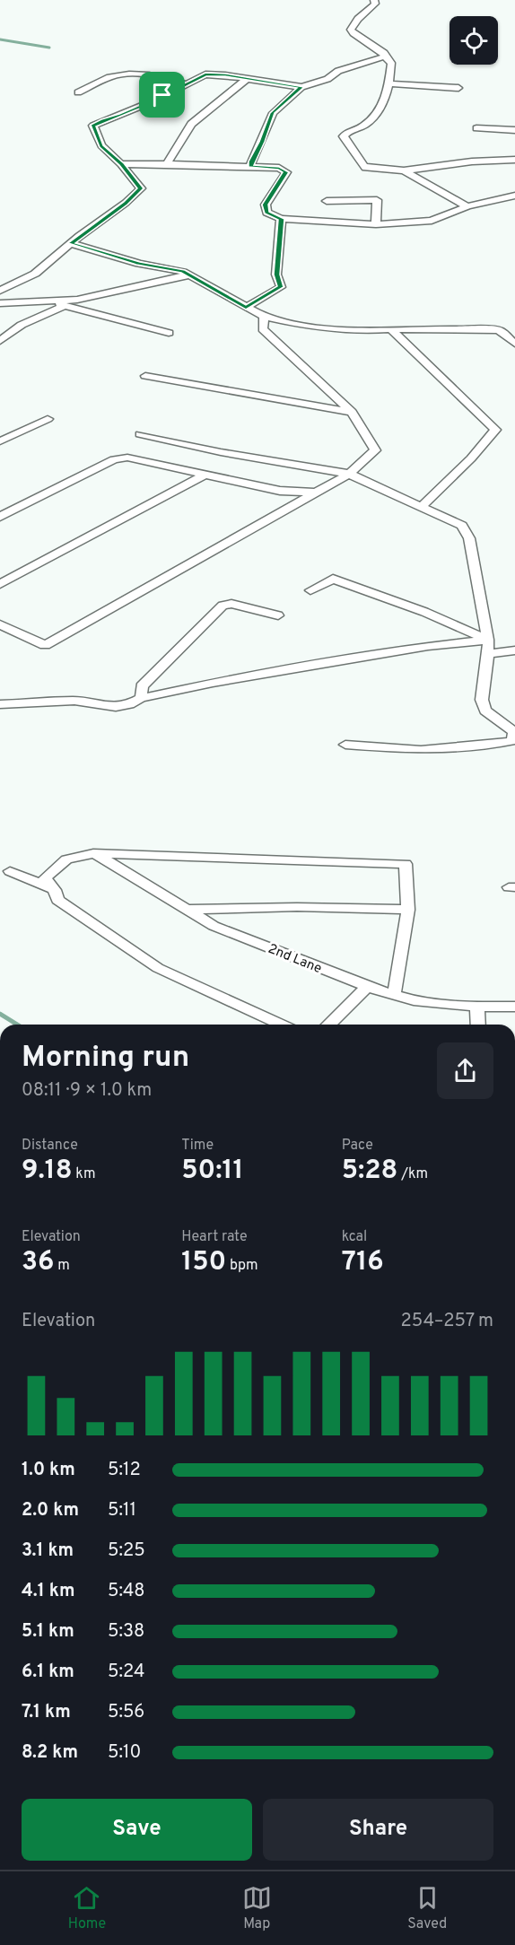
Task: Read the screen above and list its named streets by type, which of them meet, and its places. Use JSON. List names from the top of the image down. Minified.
{"streets":{"street":["2nd Lane"]},"page":{"heading":["Morning run","08:11 · 9 × 1.0 km"],"stats":[["Distance","9.18 km"],["Time","50:11"],["Pace","5:28 /km"],["Elevation","36 m"],["Heart rate","150 bpm"],["kcal","716"]],"chart":["Elevation","254–257 m"],"list":[{"name":"1.0 km","note":"5:12"},{"name":"2.0 km","note":"5:11"},{"name":"3.1 km","note":"5:25"},{"name":"4.1 km","note":"5:48"},{"name":"5.1 km","note":"5:38"},{"name":"6.1 km","note":"5:24"},{"name":"7.1 km","note":"5:56"},{"name":"8.2 km","note":"5:10"}],"buttons":["Save","Share"],"tabs":["Home","Map","Saved"]}}
